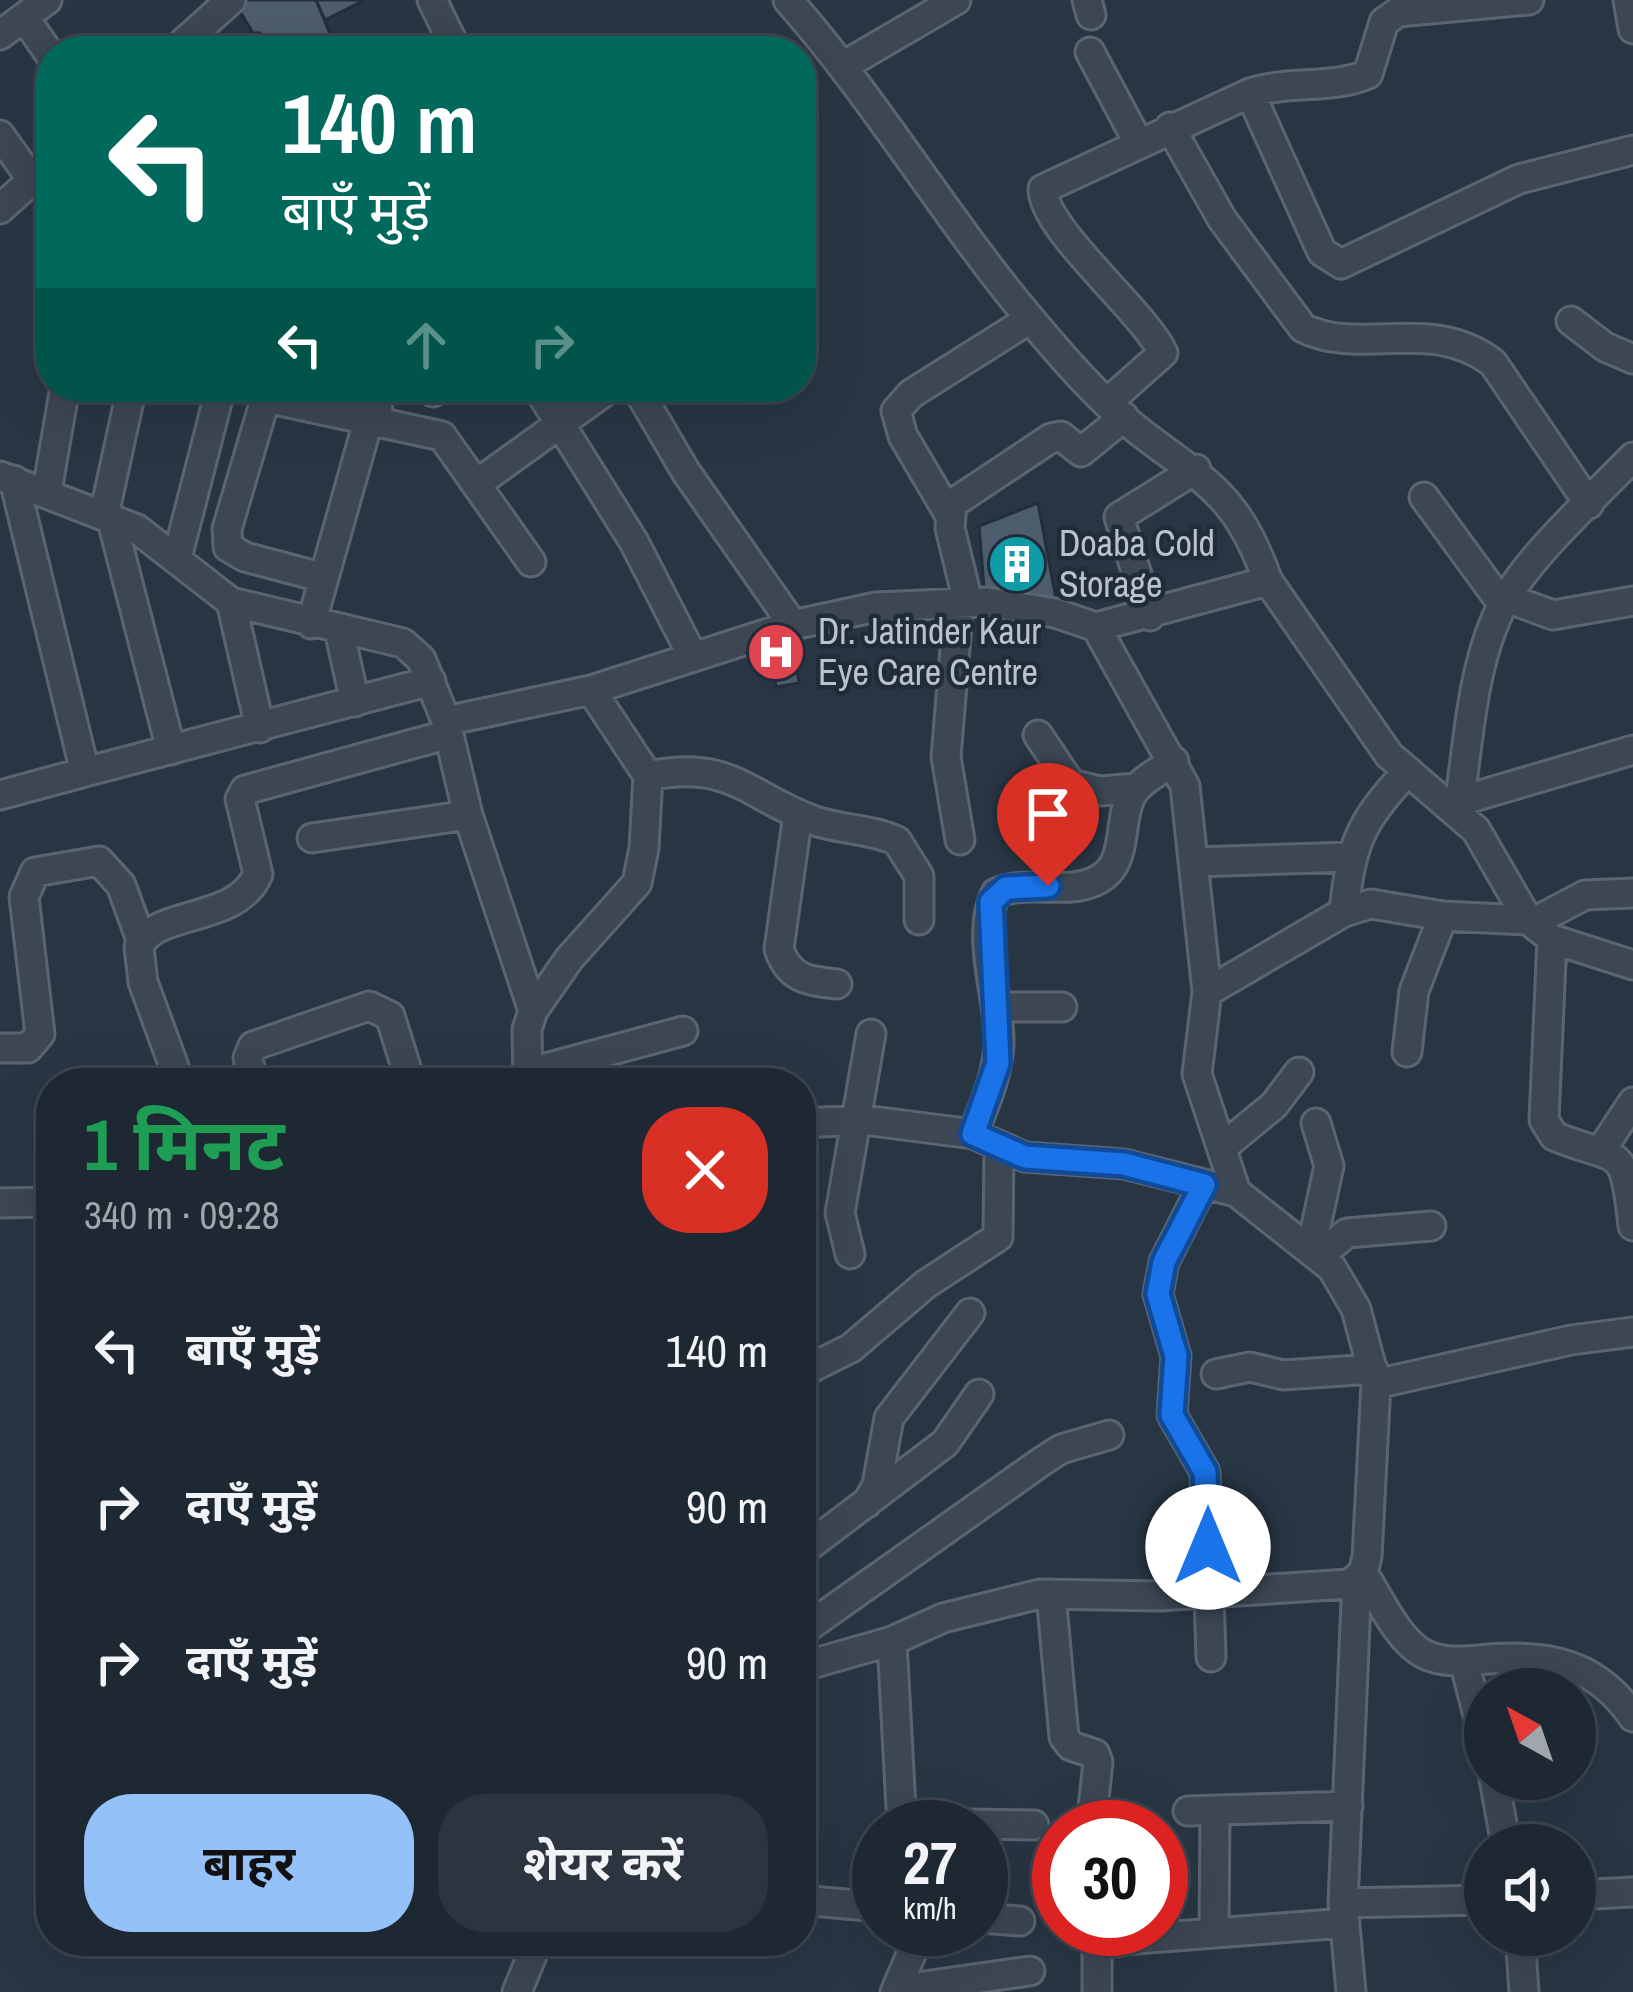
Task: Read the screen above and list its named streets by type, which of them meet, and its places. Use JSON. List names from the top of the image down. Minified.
{"places":{"building":["Doaba Cold Storage"],"hospital":["Dr. Jatinder Kaur Eye Care Centre"]},"north":"top left","page":{"turn":["140 m","बाएँ मुड़ें"],"heading":["1 मिनट","340 m · 09:28"],"list":[{"name":"बाएँ मुड़ें","value":"140 m"},{"name":"दाएँ मुड़ें","value":"90 m"},{"name":"दाएँ मुड़ें","value":"90 m"}],"buttons":["बाहर","शेयर करें"],"speed":"27 km/h","limit":"30"}}
